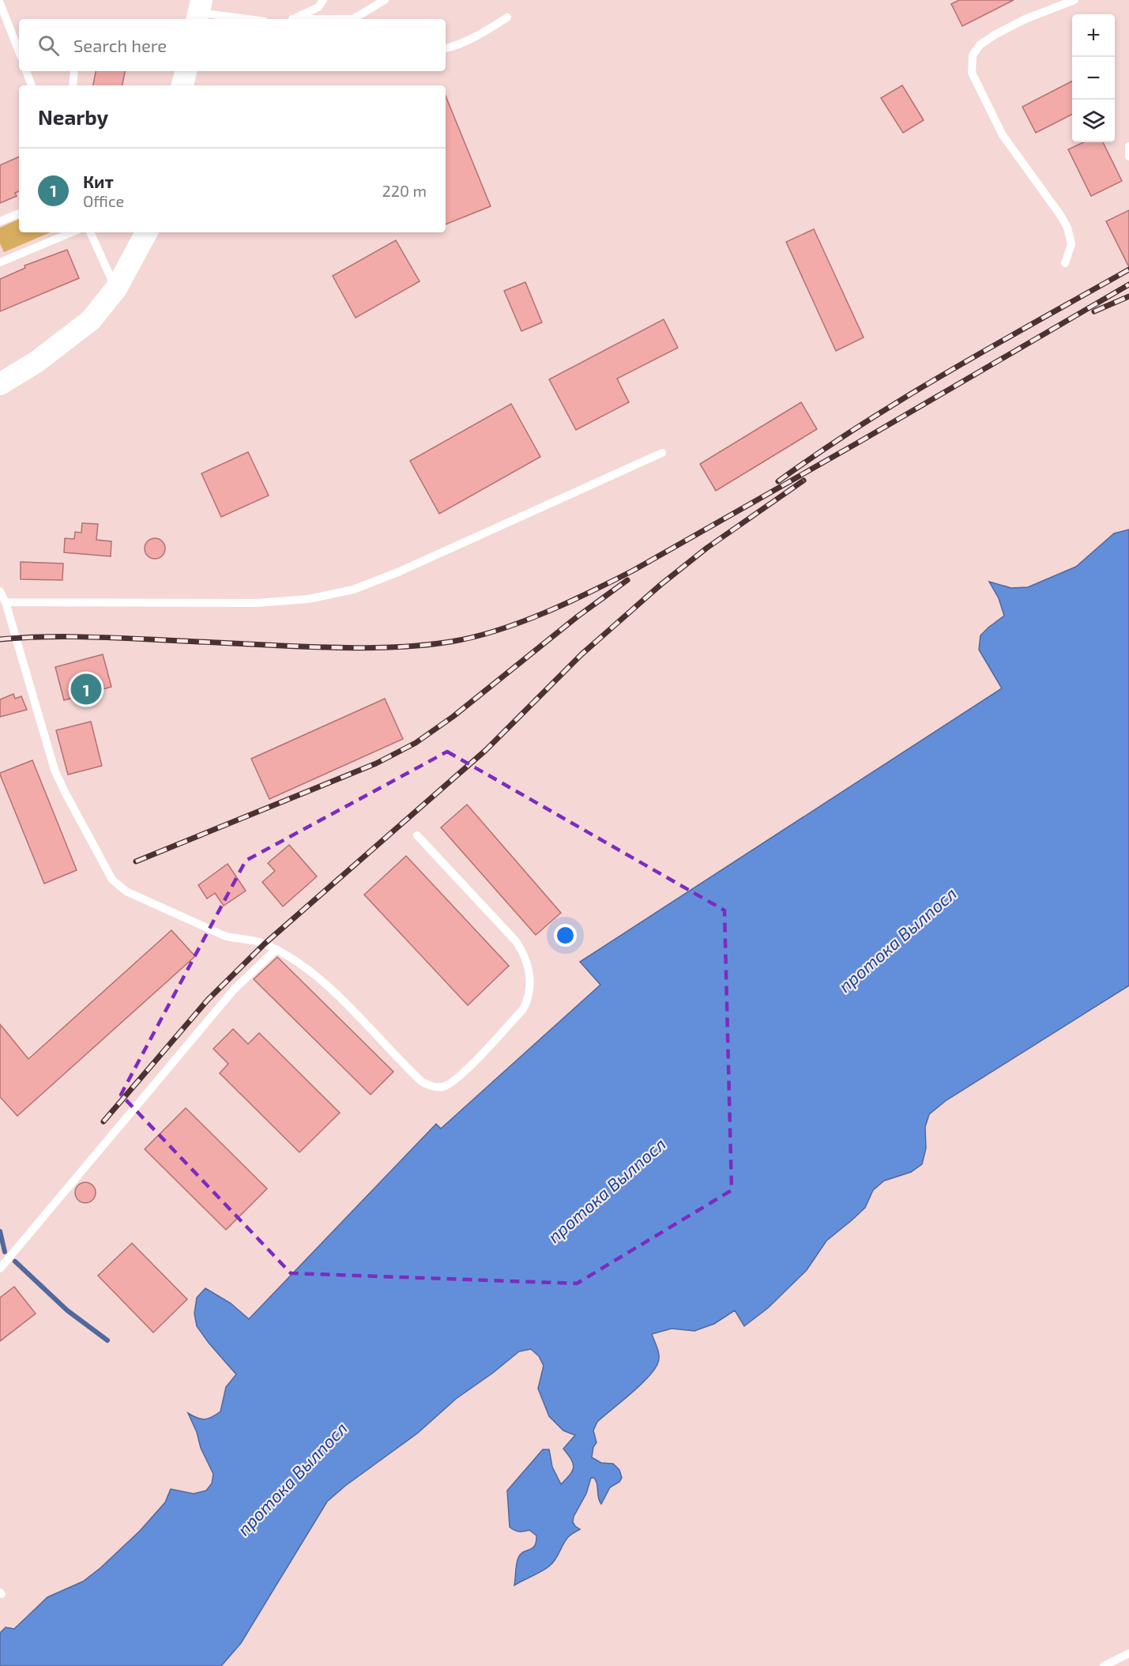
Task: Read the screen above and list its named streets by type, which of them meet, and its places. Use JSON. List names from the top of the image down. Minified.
{"water":["протока Вылпосл"],"page":{"map_buttons":["+","−"],"search":"Search here","heading":"Nearby","list":[{"mark":"1","name":"Кит","note":"Office","value":"220 m"}],"pins":"1"}}
